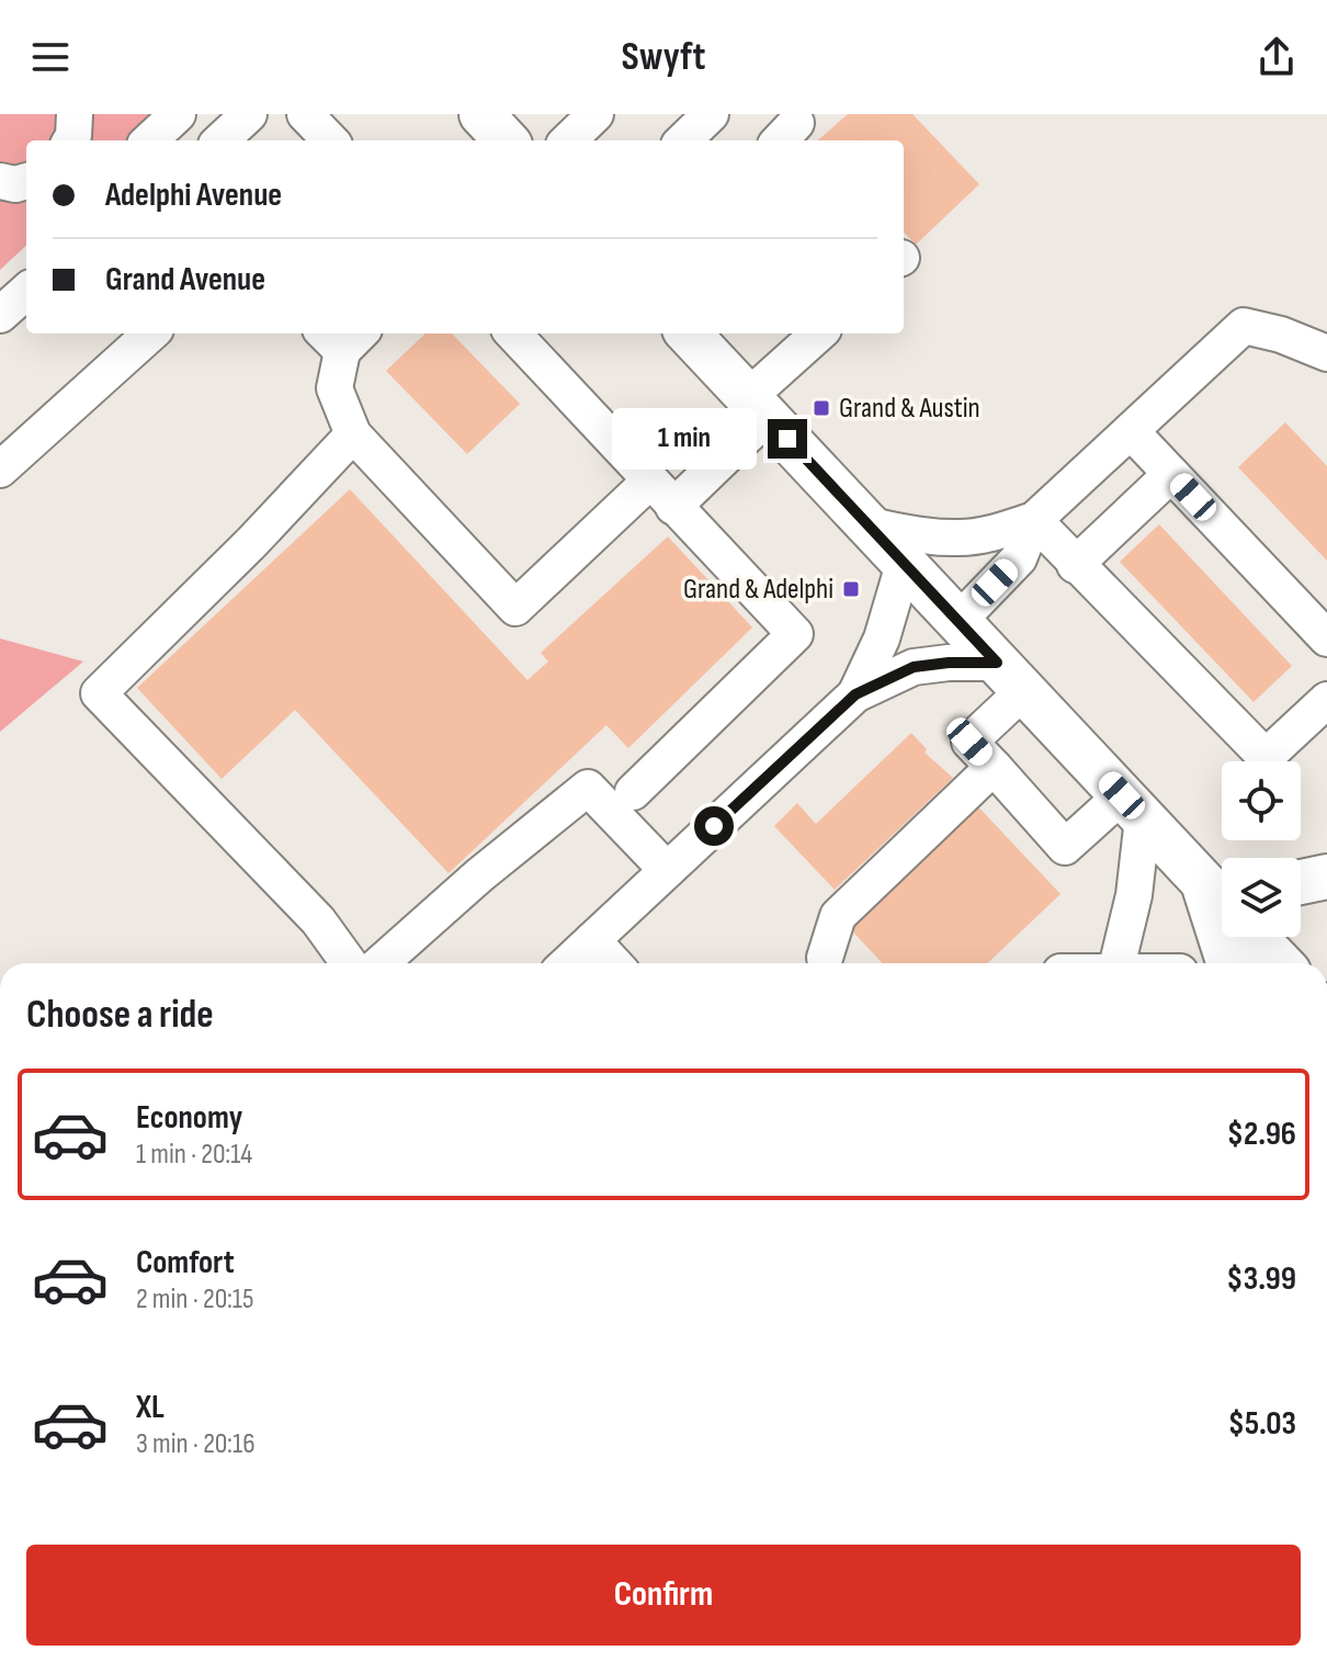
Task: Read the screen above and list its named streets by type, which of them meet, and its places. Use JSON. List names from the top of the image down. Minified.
{"places":{"transit":["Grand & Austin","Grand & Adelphi"]},"page":{"header":"Swyft","banner":["Adelphi Avenue","Grand Avenue"],"bubble":"1 min","heading":"Choose a ride","list":[{"name":"Economy","note":"1 min · 20:14","value":"$2.96"},{"name":"Comfort","note":"2 min · 20:15","value":"$3.99"},{"name":"XL","note":"3 min · 20:16","value":"$5.03"}],"buttons":"Confirm"}}
